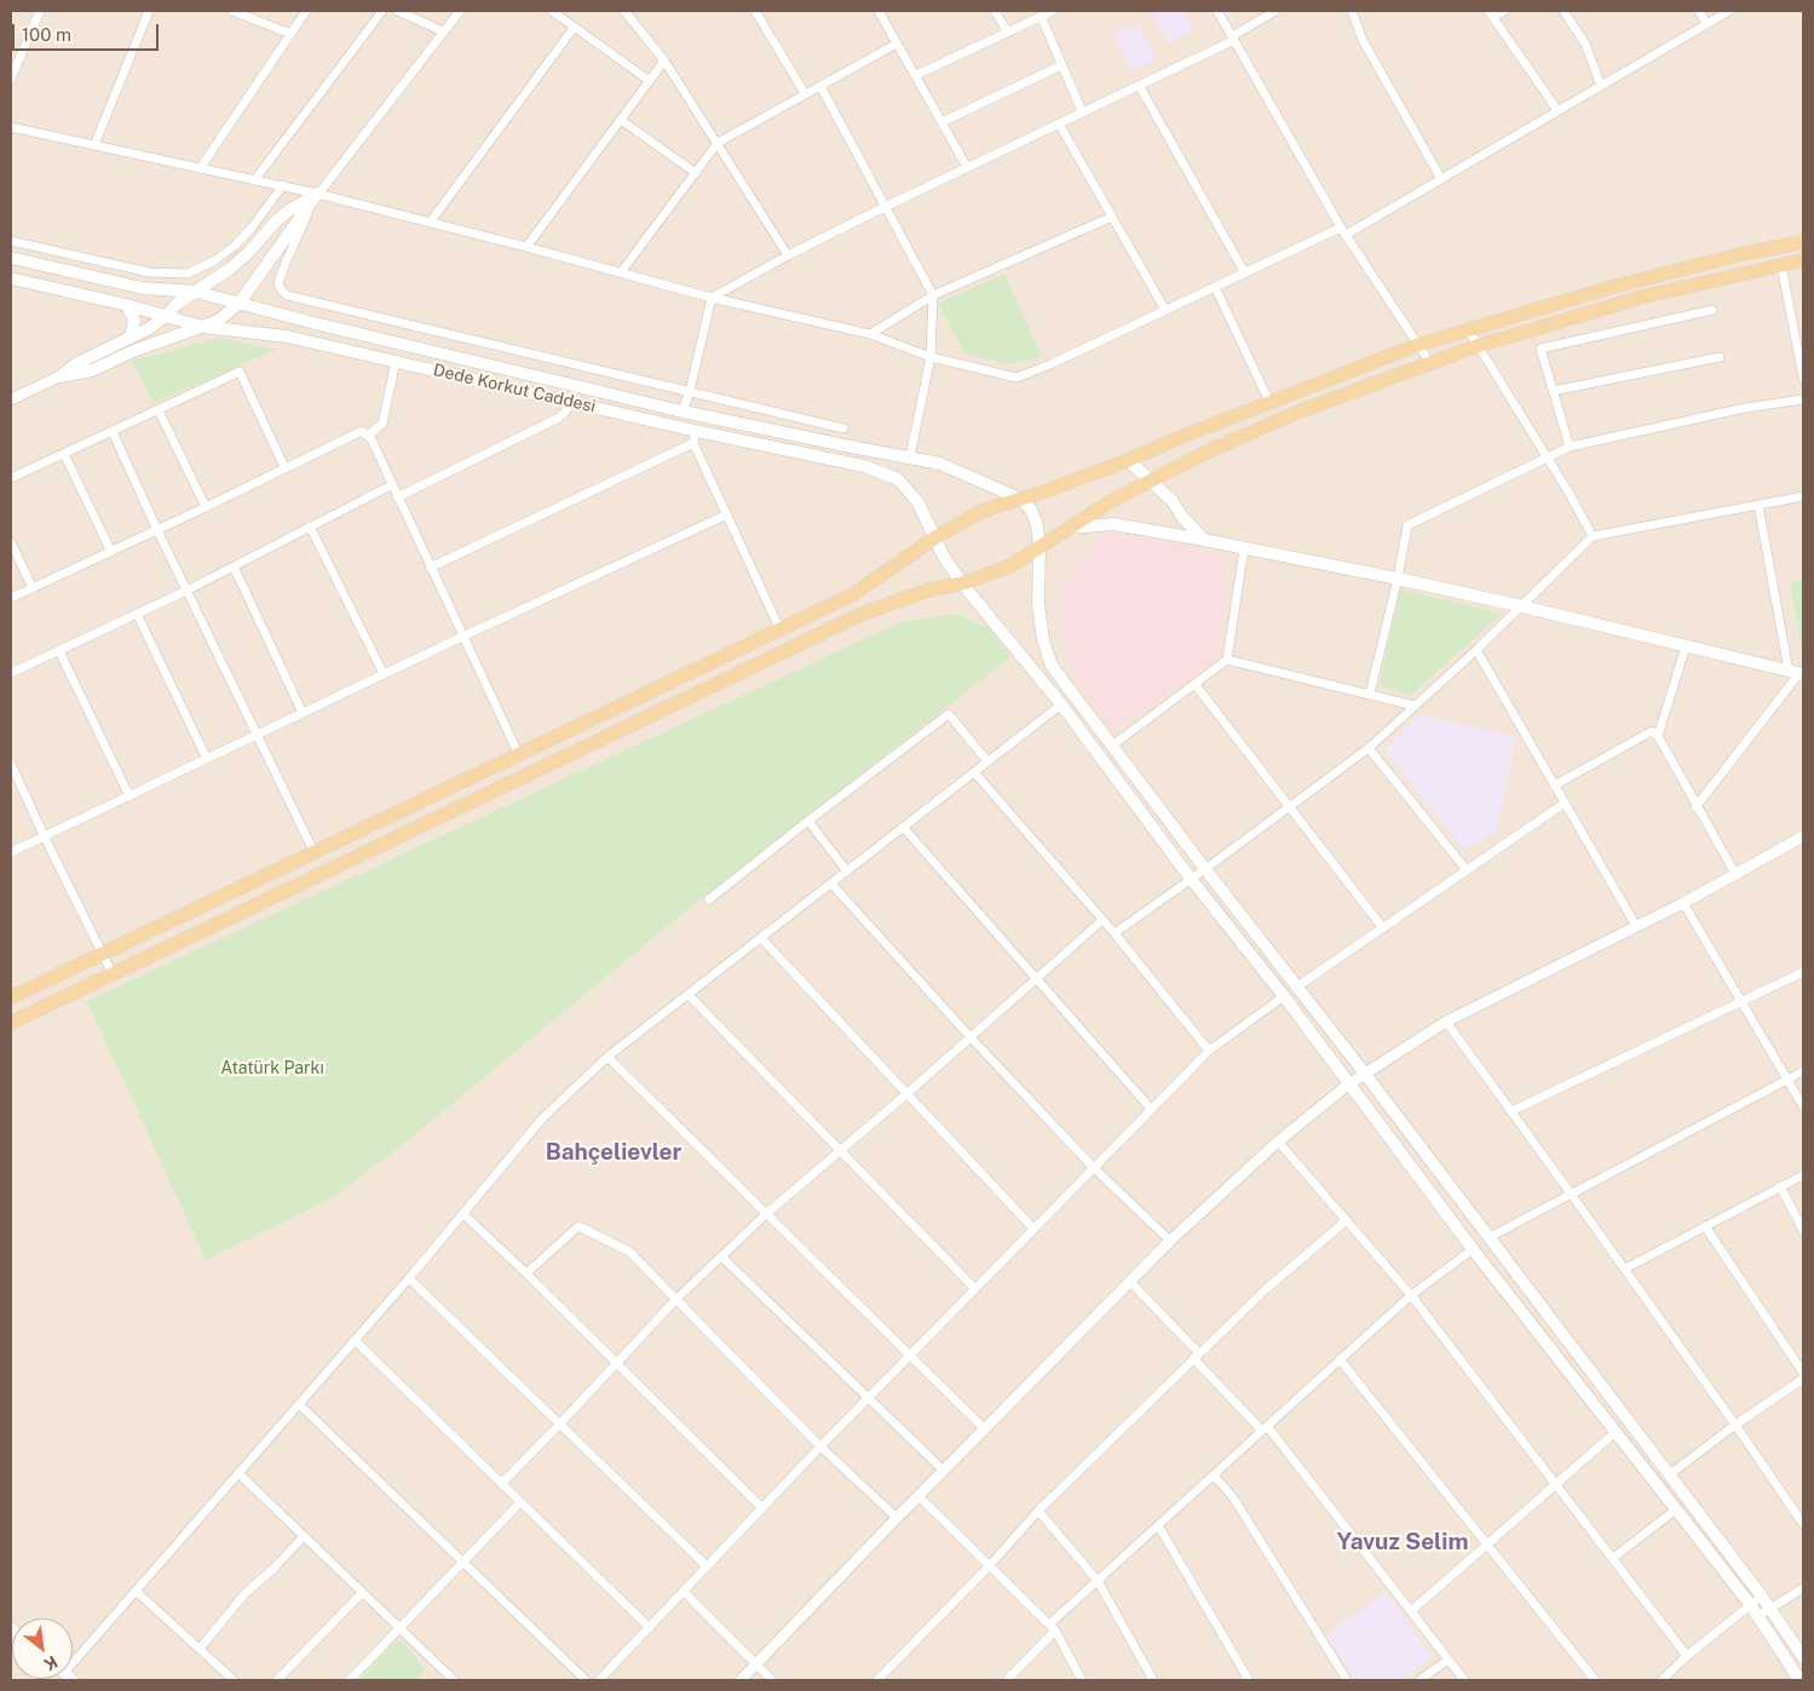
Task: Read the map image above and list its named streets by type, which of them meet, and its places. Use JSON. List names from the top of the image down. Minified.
{"streets":{"main road":["Dede Korkut Caddesi"]},"districts":["Bahçelievler","Yavuz Selim"],"parks":["Atatürk Parkı"],"scale_bar":"100 m","north":"bottom right"}
